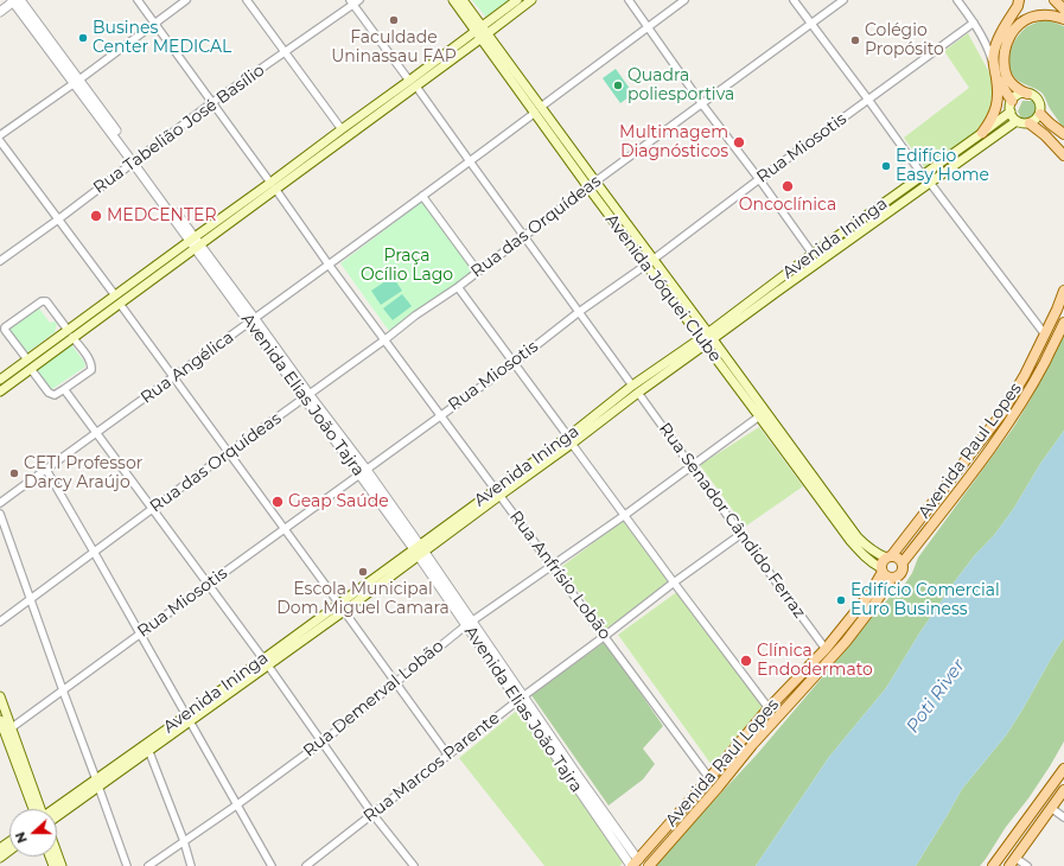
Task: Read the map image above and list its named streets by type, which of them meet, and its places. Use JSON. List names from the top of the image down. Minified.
{"streets":{"main road":["Avenida Ininga","Avenida Jóquei Clube","Avenida Raul Lopes"],"street":["Rua Tabelião José Basílio","Rua Miosotis","Rua das Orquídeas","Rua Angélica","Avenida Elias João Tajra","Rua Senador Cândido Ferraz","Rua Anfrísio Lobão","Rua Demerval Lobão","Rua Marcos Parente"]},"crossings":[["Rua Tabelião José Basílio","Avenida Elias João Tajra"],["Rua Tabelião José Basílio","Rua Senador Cândido Ferraz"],["Rua Tabelião José Basílio","Rua Anfrísio Lobão"],["Rua Miosotis","Avenida Jóquei Clube"],["Rua Miosotis","Avenida Elias João Tajra"],["Rua Miosotis","Rua Senador Cândido Ferraz"],["Rua Miosotis","Rua Anfrísio Lobão"],["Rua das Orquídeas","Avenida Jóquei Clube"],["Rua das Orquídeas","Avenida Elias João Tajra"],["Rua das Orquídeas","Rua Senador Cândido Ferraz"],["Rua das Orquídeas","Rua Anfrísio Lobão"],["Avenida Ininga","Avenida Jóquei Clube"],["Avenida Ininga","Avenida Elias João Tajra"],["Avenida Ininga","Rua Senador Cândido Ferraz"],["Avenida Ininga","Rua Anfrísio Lobão"],["Avenida Jóquei Clube","Rua Angélica"],["Avenida Jóquei Clube","Avenida Raul Lopes"],["Avenida Jóquei Clube","Rua Demerval Lobão"],["Rua Angélica","Avenida Elias João Tajra"],["Rua Angélica","Rua Senador Cândido Ferraz"],["Rua Angélica","Rua Anfrísio Lobão"],["Avenida Elias João Tajra","Avenida Raul Lopes"],["Avenida Elias João Tajra","Rua Demerval Lobão"],["Avenida Elias João Tajra","Rua Marcos Parente"],["Avenida Raul Lopes","Rua Senador Cândido Ferraz"],["Avenida Raul Lopes","Rua Anfrísio Lobão"],["Rua Senador Cândido Ferraz","Rua Demerval Lobão"],["Rua Senador Cândido Ferraz","Rua Marcos Parente"],["Rua Anfrísio Lobão","Rua Demerval Lobão"],["Rua Anfrísio Lobão","Rua Marcos Parente"]],"water":["Poti River"],"parks":["Praça Ocílio Lago"],"places":["Faculdade Uninassau FAP","Busines Center MEDICAL","Colégio Propósito","Quadra poliesportiva","Multimagem Diagnósticos","Edifício Easy Home","Oncoclínica","MEDCENTER","CETI Professor Darcy Araújo","Geap Saúde","Escola Municipal Dom Miguel Camara","Edifício Comercial Euro Business","Clínica Endodermato"],"north":"left"}
